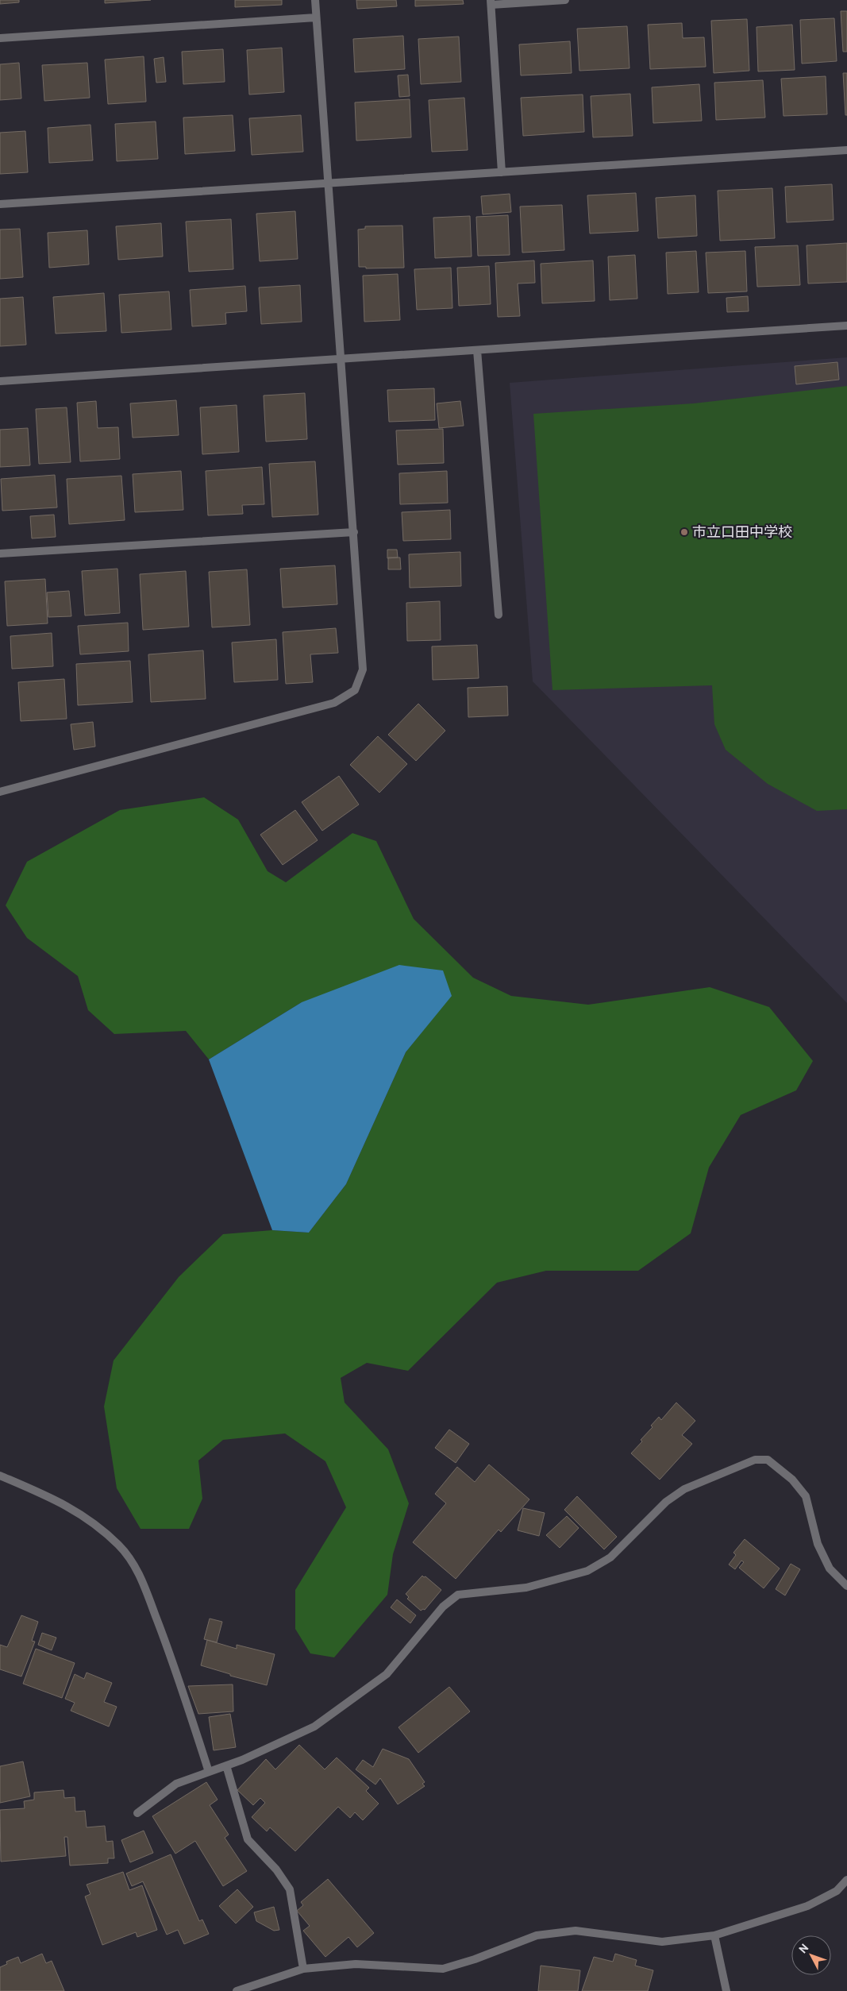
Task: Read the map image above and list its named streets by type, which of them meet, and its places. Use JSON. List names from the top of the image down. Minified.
{"places":["市立口田中学校"],"north":"top left"}
